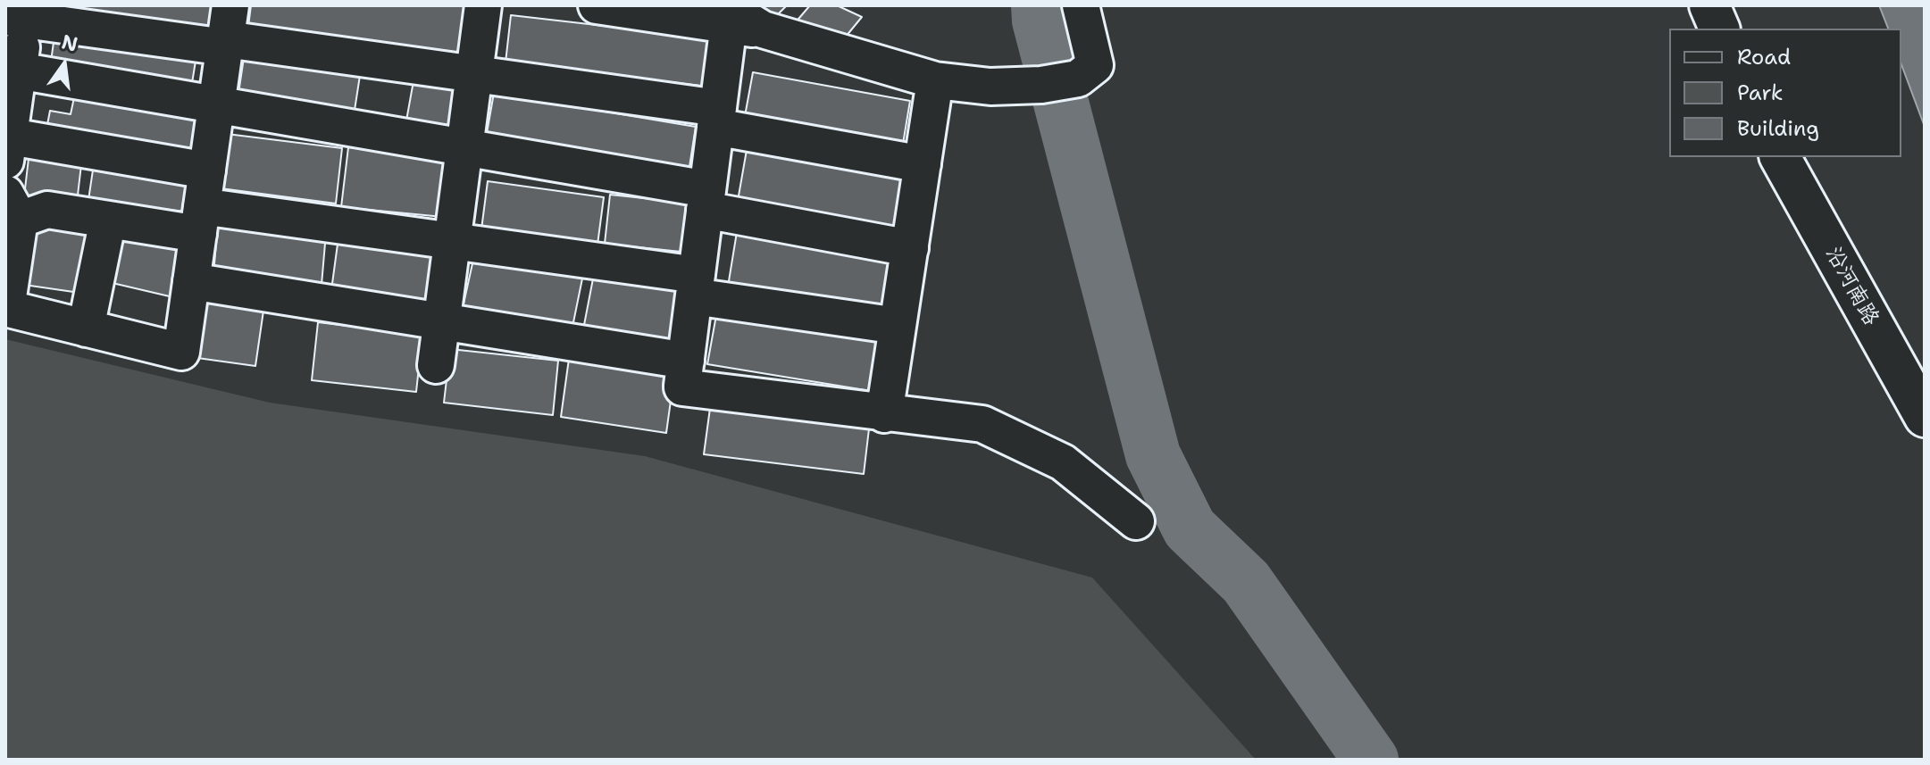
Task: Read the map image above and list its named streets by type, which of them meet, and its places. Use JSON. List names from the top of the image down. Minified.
{"streets":{"main road":["沿河南路"]},"legend":["Road","Park","Building"],"north":"top"}
